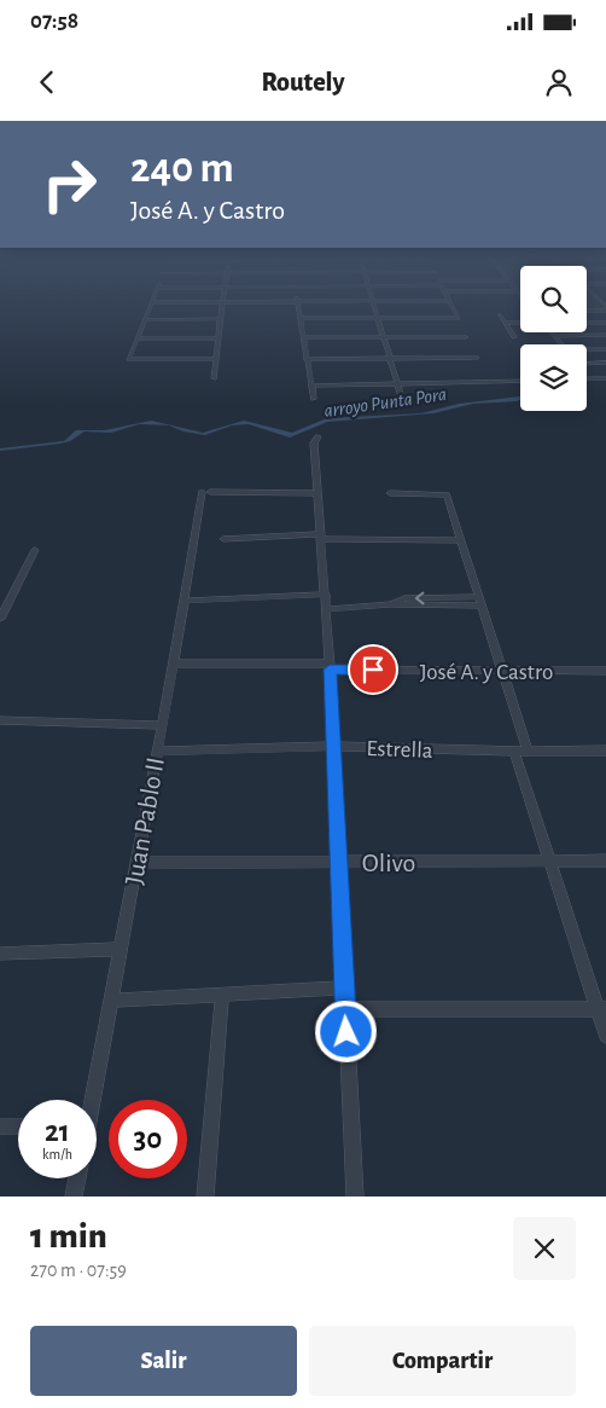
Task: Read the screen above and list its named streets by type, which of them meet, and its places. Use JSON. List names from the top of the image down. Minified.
{"streets":{"street":["José A. y Castro","Estrella","Juan Pablo II","Olivo"]},"crossings":[["José A. y Castro","Juan Pablo II"],["Estrella","Juan Pablo II"],["Juan Pablo II","Olivo"]],"water":["arroyo Punta Pora"],"page":{"status":"07:58","header":"Routely","turn":["240 m","José A. y Castro"],"speed":"21 km/h","limit":"30","heading":["1 min","270 m · 07:59"],"buttons":["Salir","Compartir"]}}
